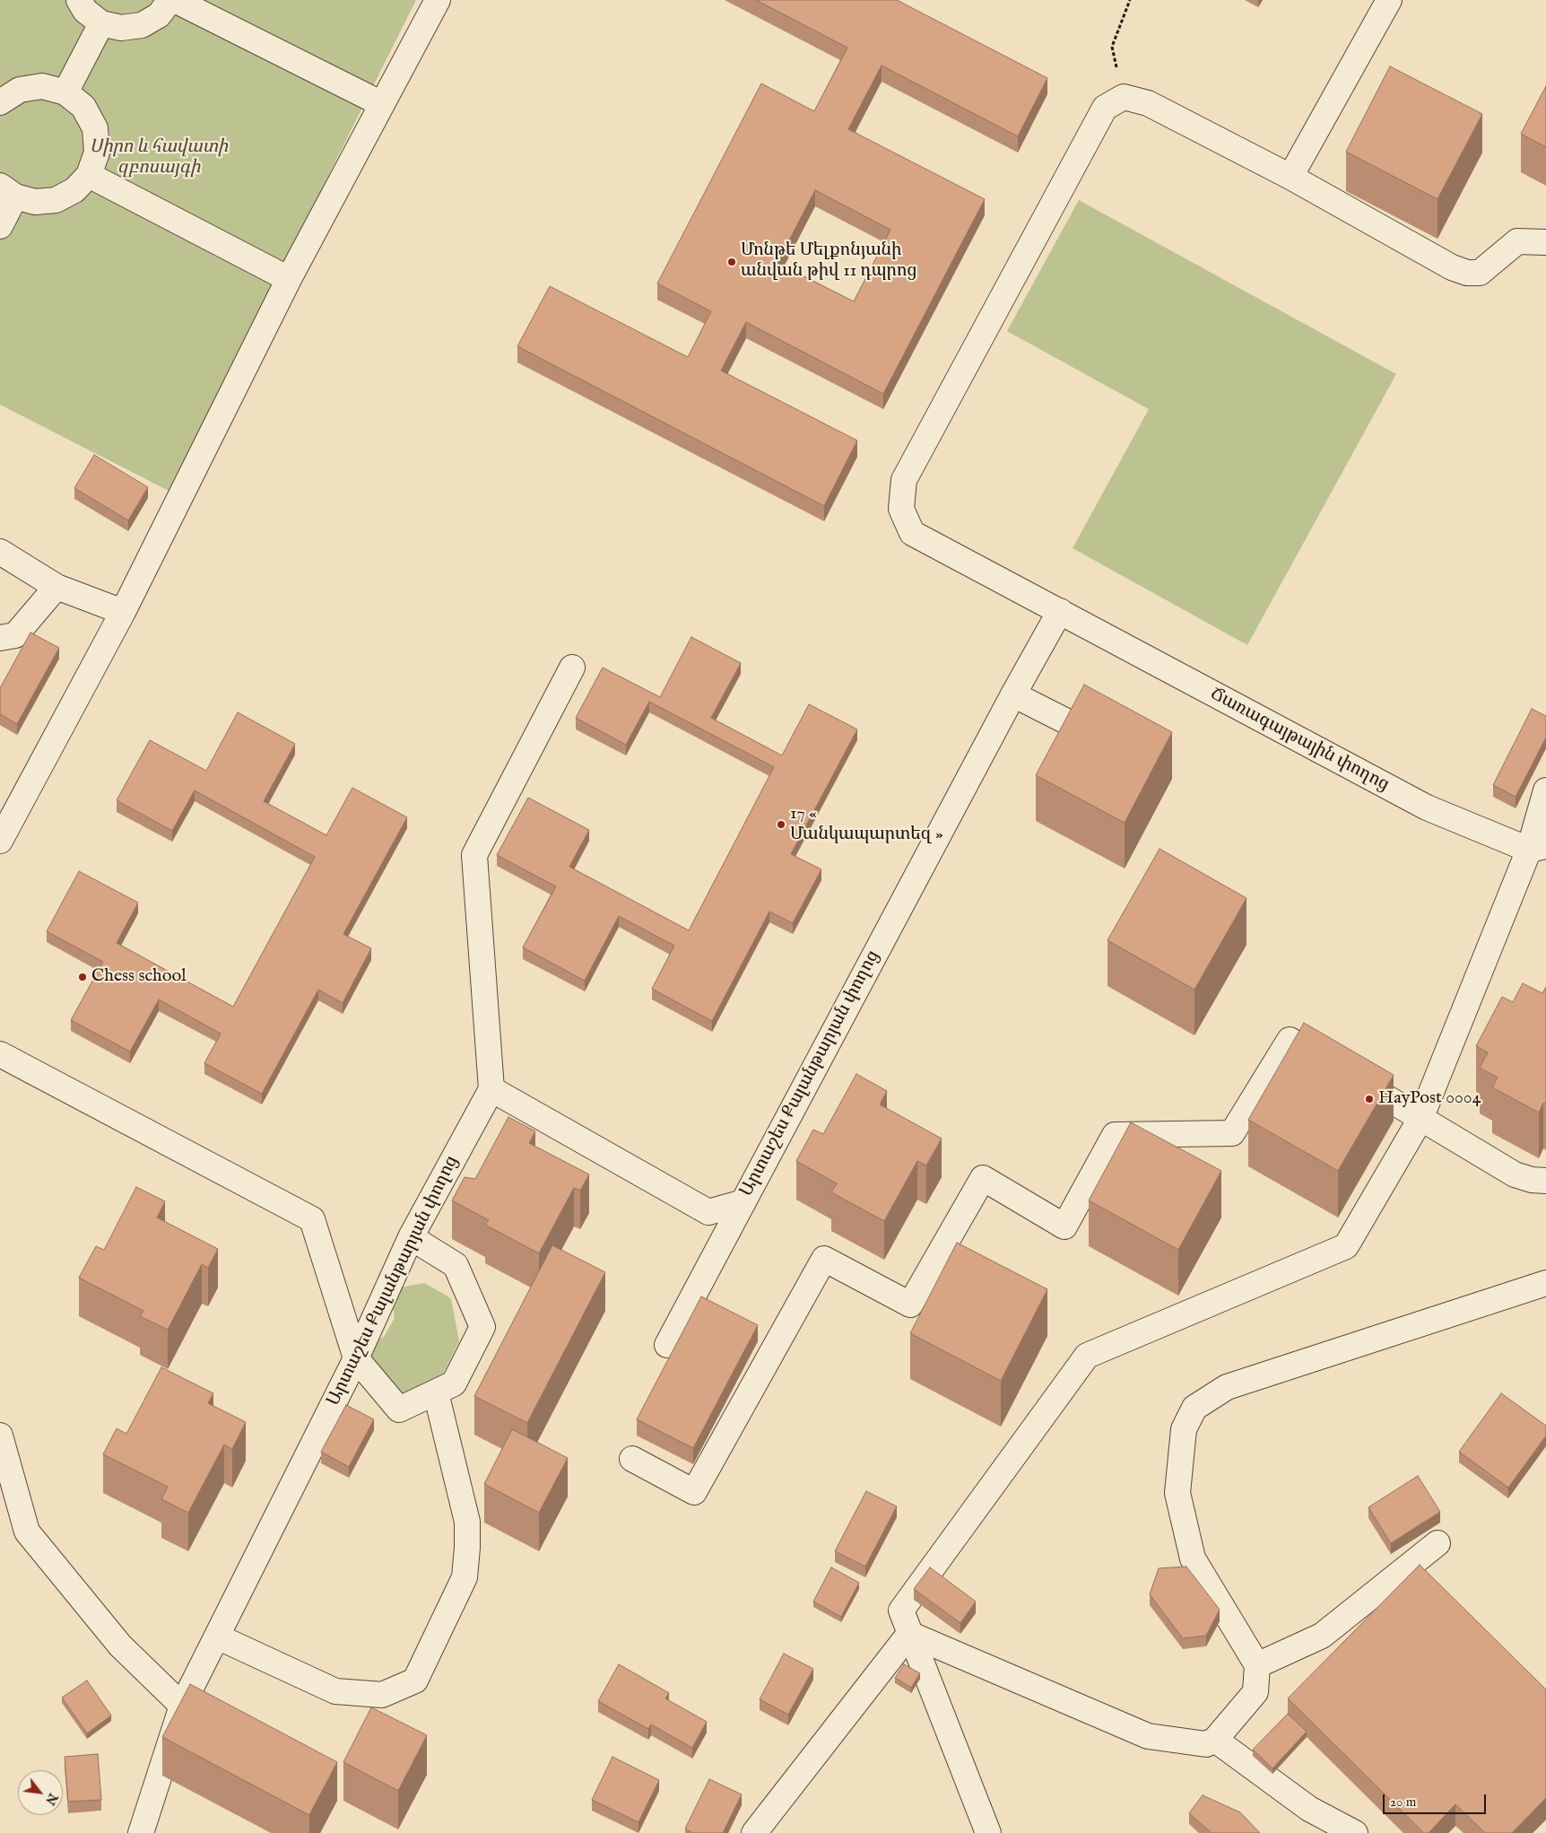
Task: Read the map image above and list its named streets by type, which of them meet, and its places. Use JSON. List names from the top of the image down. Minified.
{"streets":{"street":["Ճառագայթային փողոց","Արտաշես Քալանթարյան փողոց"]},"crossings":[["Ճառագայթային փողոց","Արտաշես Քալանթարյան փողոց"]],"parks":["Սիրո և հավատի զբոսայգի"],"places":["Մոնթե Մելքոնյանի անվան թիվ 11 դպրոց","17 « Մանկապարտեզ »","Chess school","HayPost 0004"],"scale_bar":"20 m","north":"bottom right"}
